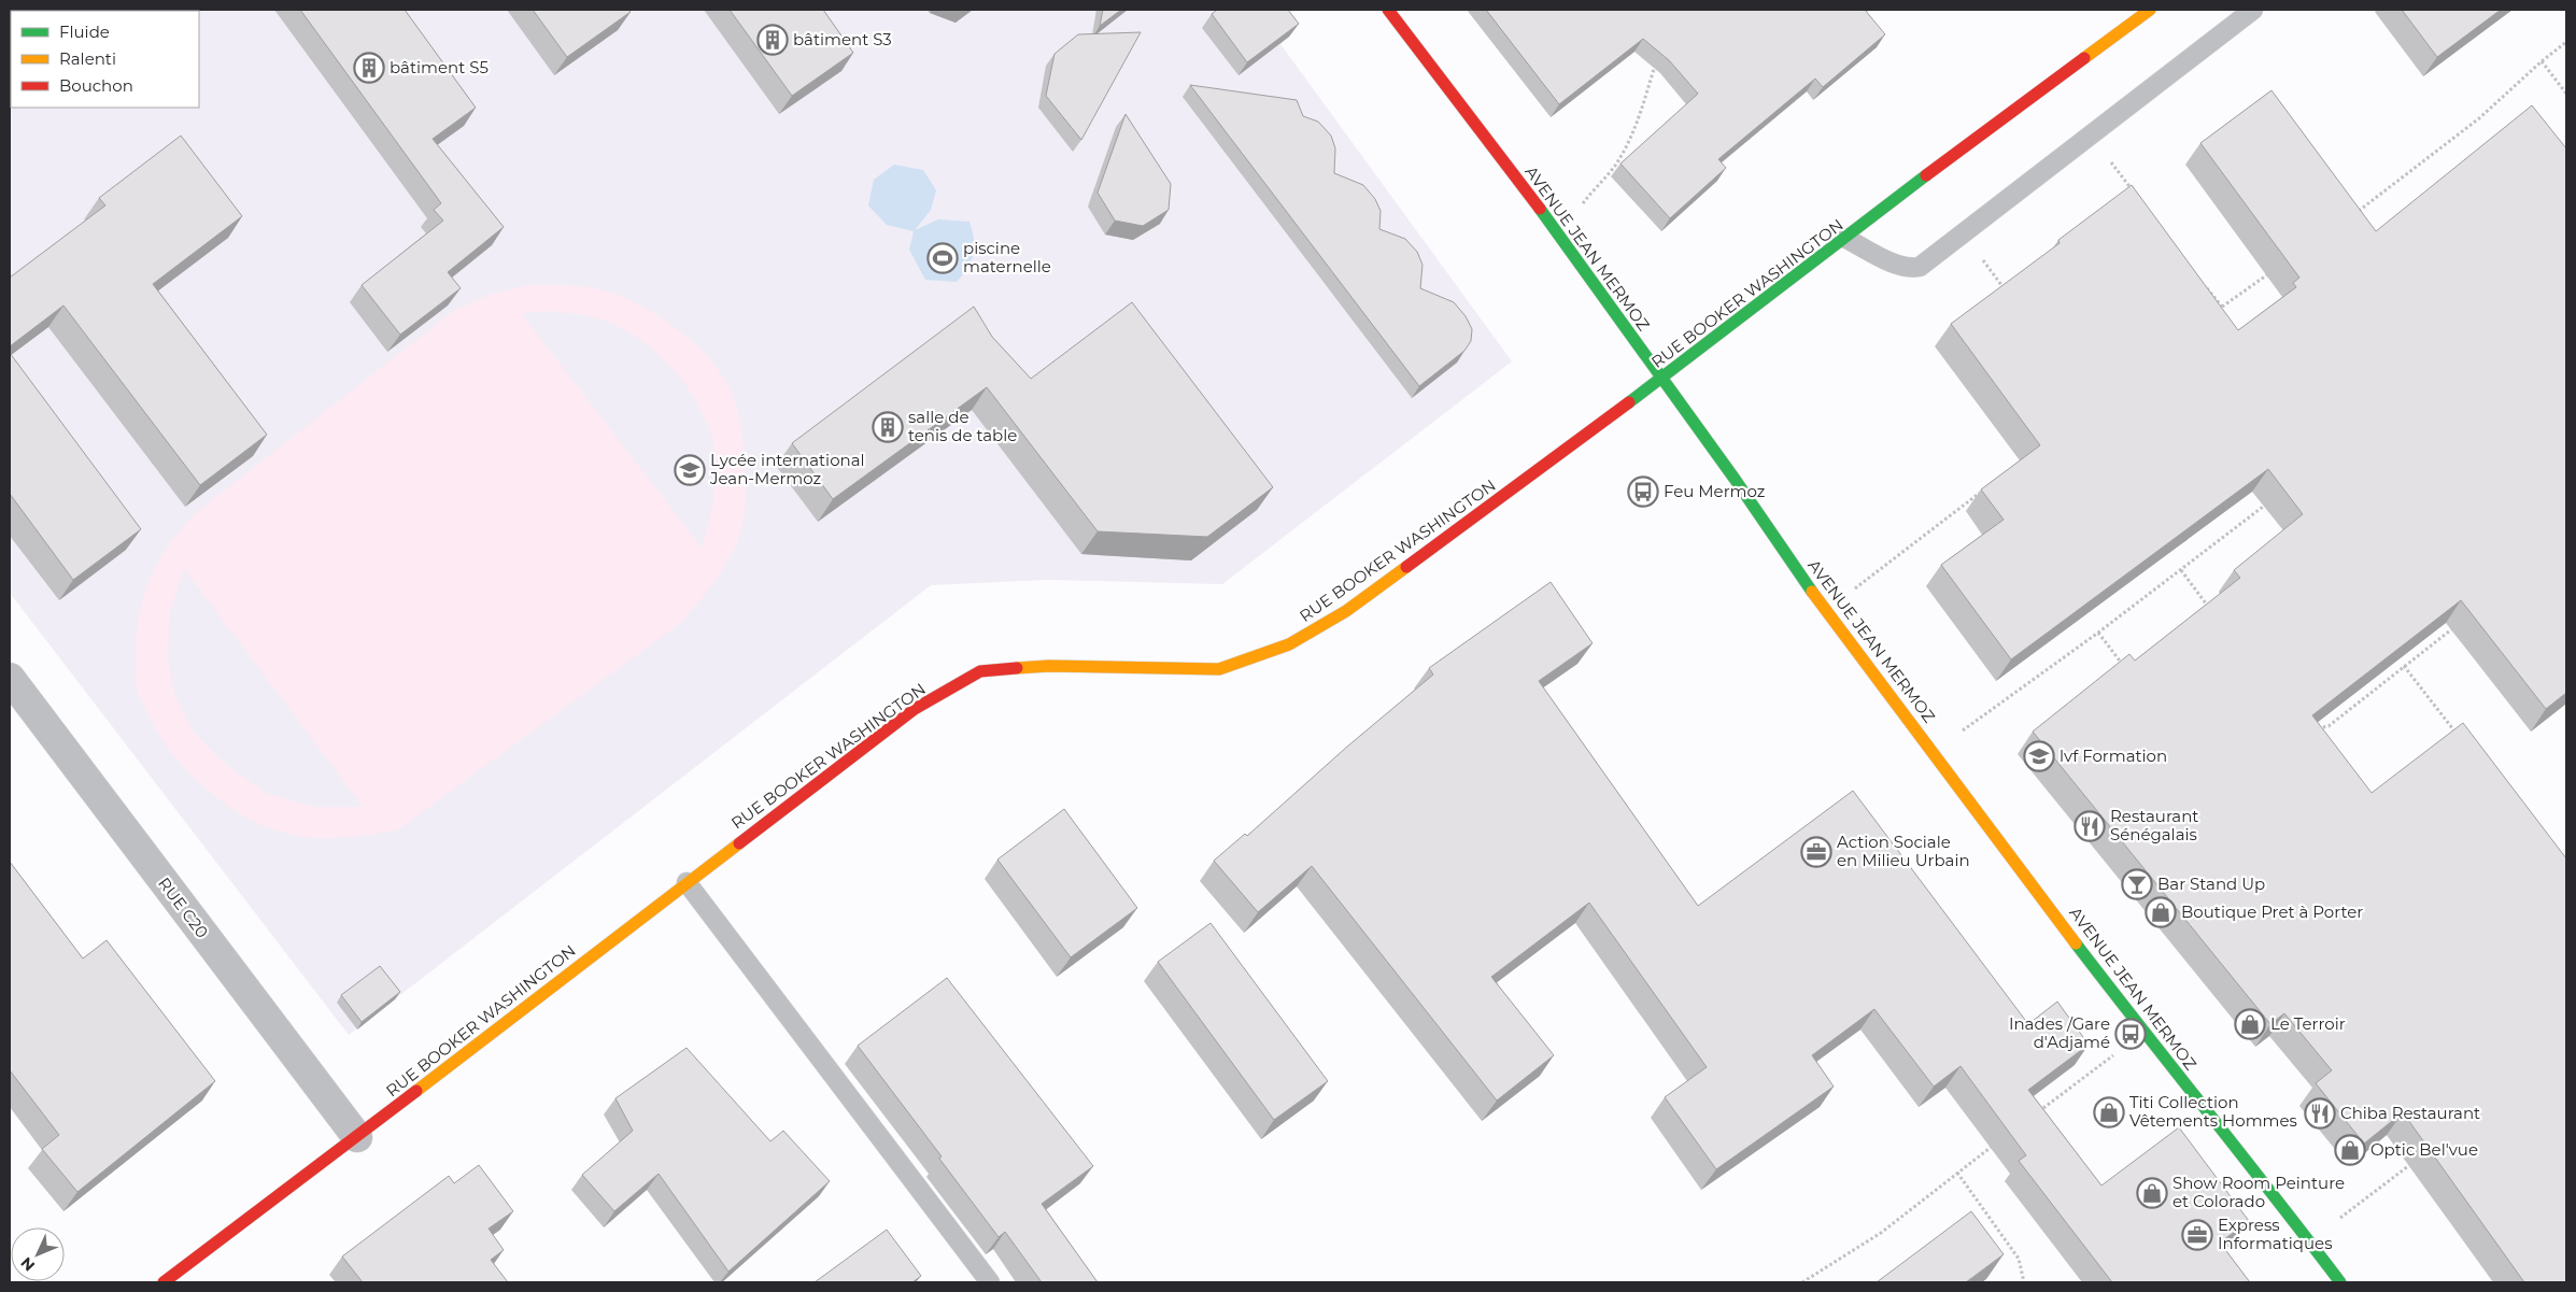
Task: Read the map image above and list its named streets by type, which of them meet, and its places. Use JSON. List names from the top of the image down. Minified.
{"streets":{"street":["AVENUE JEAN MERMOZ","RUE BOOKER WASHINGTON","RUE C20"]},"crossings":[["AVENUE JEAN MERMOZ","RUE BOOKER WASHINGTON"],["RUE BOOKER WASHINGTON","RUE C20"]],"places":{"building":["bâtiment S3","bâtiment S5","salle de tenis de table"],"sports":["piscine maternelle"],"school or university":["Lycée international Jean-Mermoz","lvf Formation"],"bus stop":["Feu Mermoz","Inades /Gare d'Adjamé"],"restaurant":["Restaurant Sénégalais","Chiba Restaurant"],"office":["Action Sociale en Milieu Urbain","Express Informatiques"],"bar":["Bar Stand Up"],"shop":["Boutique Pret à Porter","Le Terroir","Titi Collection Vêtements Hommes","Optic Bel'vue","Show Room Peinture et Colorado"]},"legend":["Fluide","Ralenti","Bouchon"],"north":"bottom left"}
